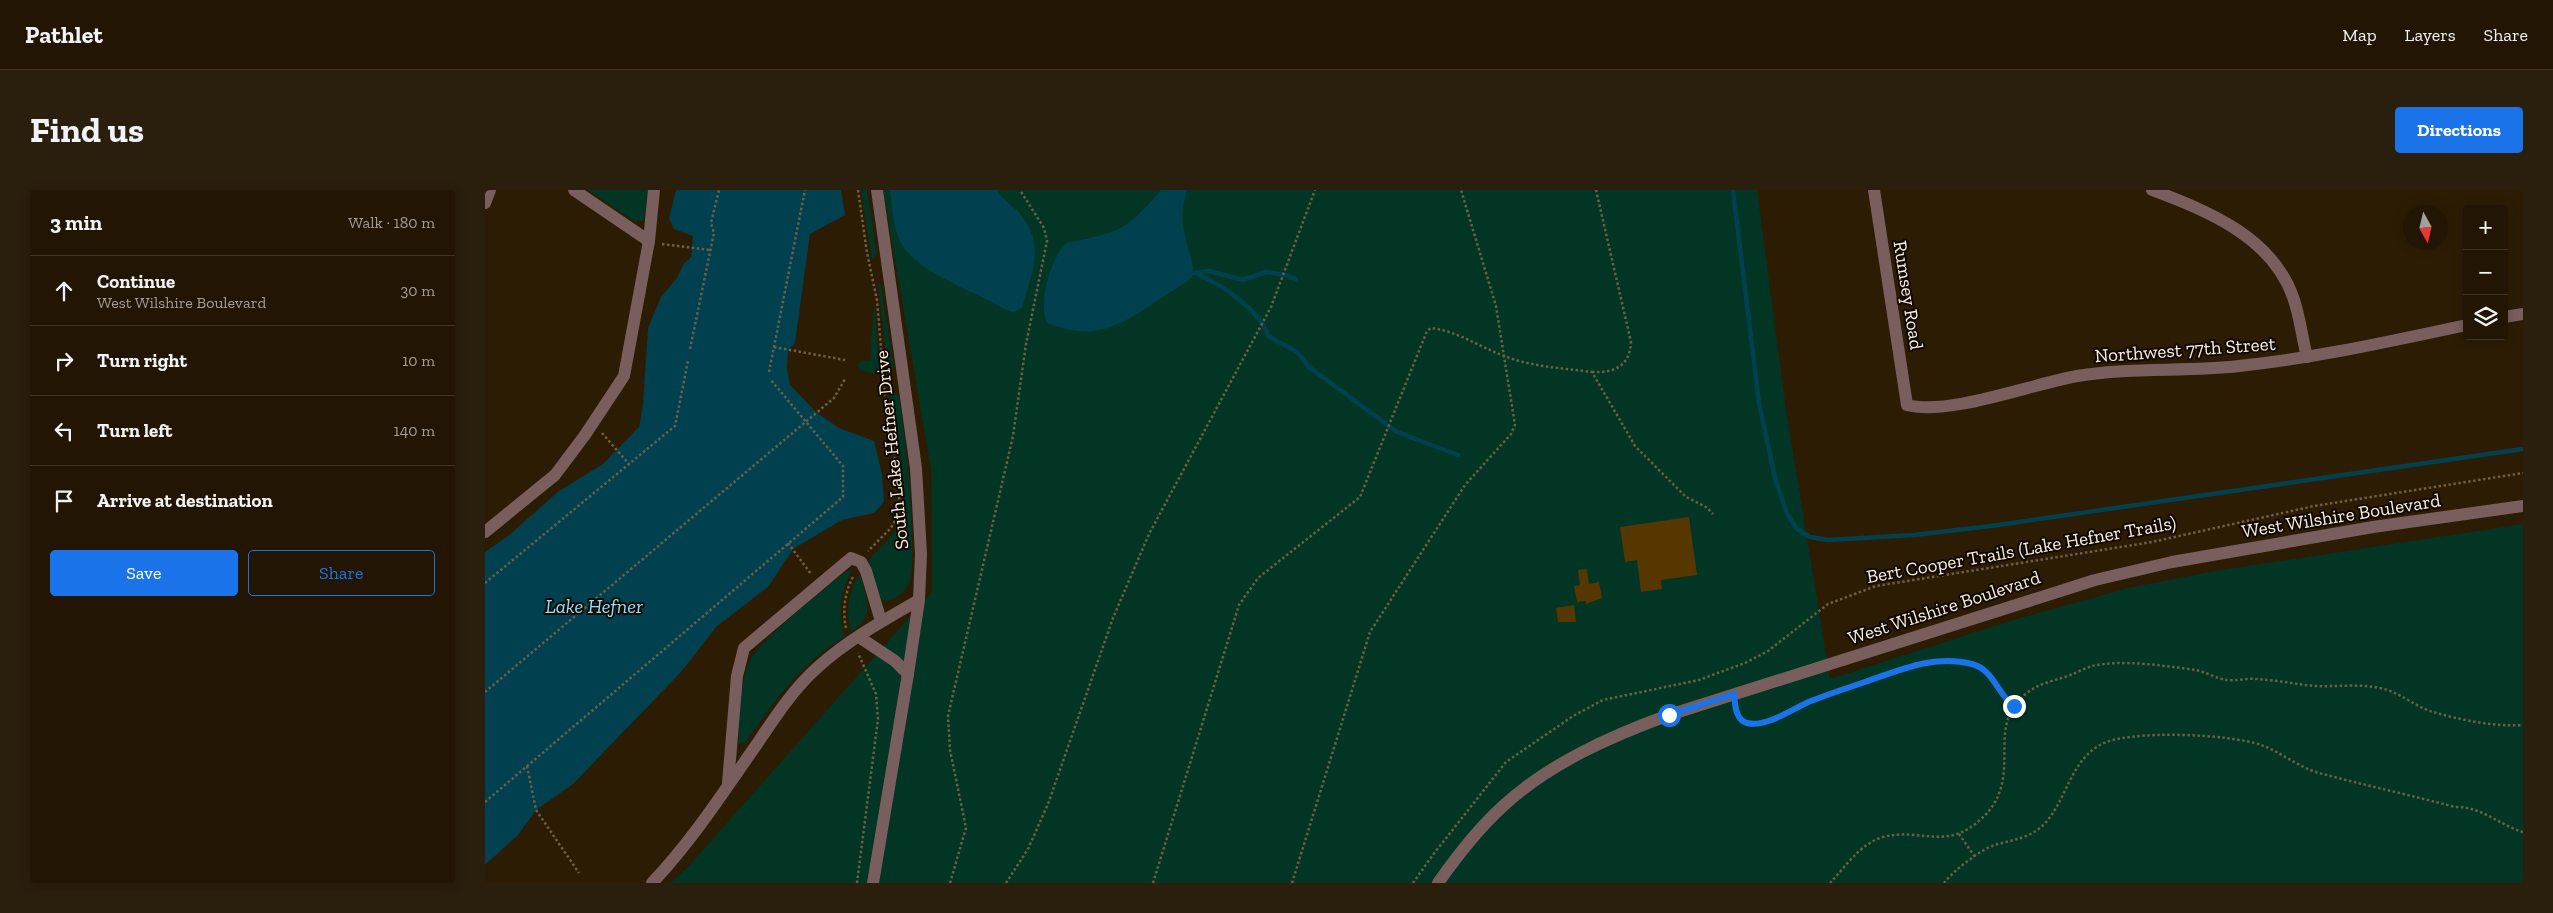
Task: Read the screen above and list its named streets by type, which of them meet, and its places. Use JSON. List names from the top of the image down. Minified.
{"streets":{"street":["Rumsey Road","Northwest 77th Street","South Lake Hefner Drive","West Wilshire Boulevard"],"path":["Bert Cooper Trails (Lake Hefner Trails)"]},"crossings":[["Rumsey Road","Northwest 77th Street"]],"water":["Lake Hefner"],"north":"bottom","page":{"header":"Pathlet","nav":["Map","Layers","Share"],"buttons":["Directions",["Save","Share"]],"title":"Find us","heading":["3 min","Walk · 180 m"],"map_buttons":["+","−"],"list":[["Continue","West Wilshire Boulevard","30 m"],["Turn right","10 m"],["Turn left","140 m"],"Arrive at destination"]}}
